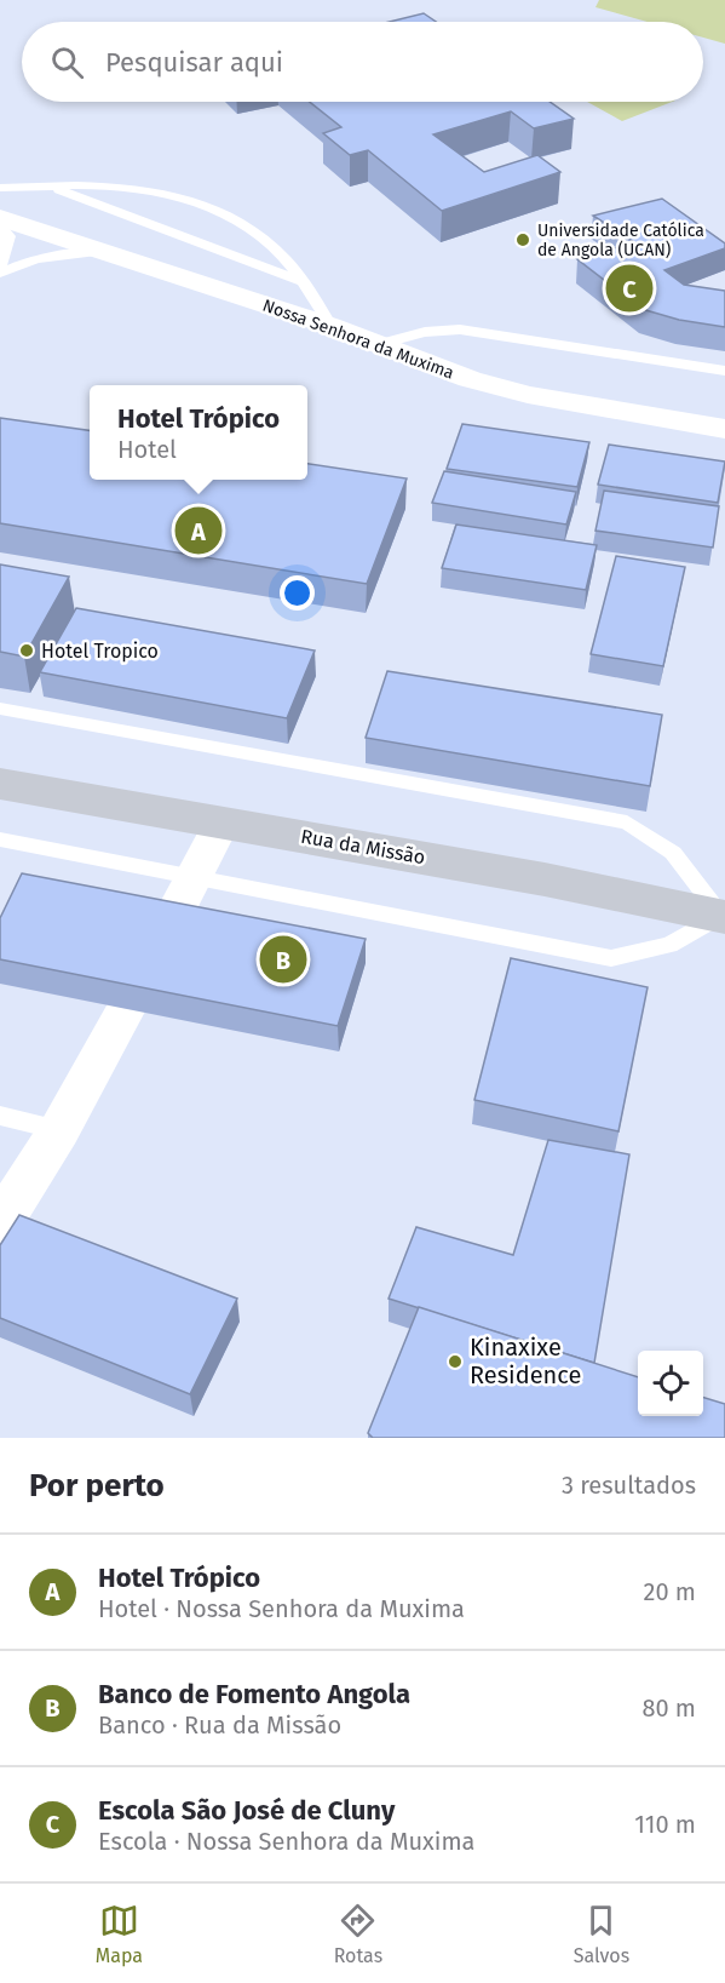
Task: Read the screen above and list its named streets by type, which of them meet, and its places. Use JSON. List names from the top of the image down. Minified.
{"streets":{"main road":["Rua da Missão"],"street":["Nossa Senhora da Muxima"]},"places":["Universidade Católica de Angola (UCAN)","Hotel Tropico","Kinaxixe Residence"],"page":{"search":"Pesquisar aqui","pins":["C","A","B"],"popup":["Hotel Trópico","Hotel"],"heading":["Por perto","3 resultados"],"list":[{"mark":"A","name":"Hotel Trópico","note":"Hotel · Nossa Senhora da Muxima","value":"20 m"},{"mark":"B","name":"Banco de Fomento Angola","note":"Banco · Rua da Missão","value":"80 m"},{"mark":"C","name":"Escola São José de Cluny","note":"Escola · Nossa Senhora da Muxima","value":"110 m"}],"nav":["Mapa","Rotas","Salvos"]}}
